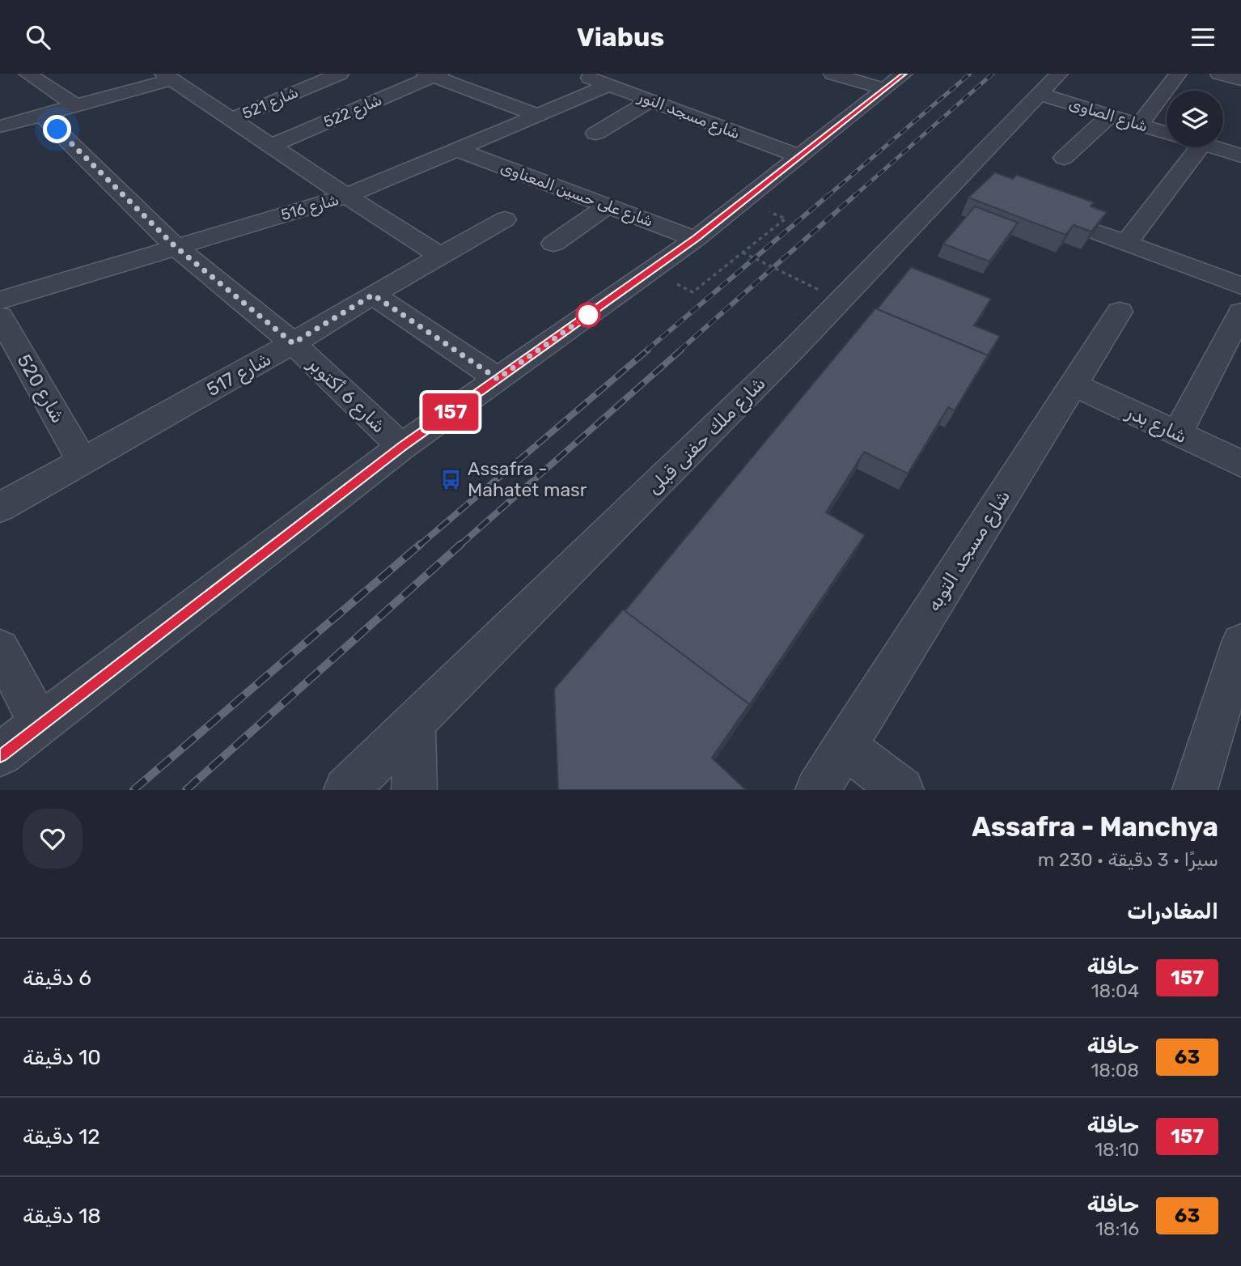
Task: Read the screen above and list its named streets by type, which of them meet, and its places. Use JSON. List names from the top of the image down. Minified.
{"streets":{"street":["شارع 521","شارع 522","شارع مسجد النور","شارع الصاوى","شارع على حسين المعناوى","شارع 516","شارع 517","شارع 520","شارع 6 أكتوبر","شارع بدر","شارع ملك حفنى قبلى","شارع مسجد التوبه"]},"crossings":[["شارع مسجد النور","شارع 516"],["شارع الصاوى","شارع ملك حفنى قبلى"],["شارع على حسين المعناوى","شارع 516"],["شارع 516","شارع 6 أكتوبر"],["شارع 517","شارع 520"],["شارع 517","شارع 6 أكتوبر"],["شارع بدر","شارع مسجد التوبه"]],"places":{"bus stop":["Assafra - Mahatet masr"]},"lines":["bus line 157"],"page":{"header":"Viabus","on_map":"157","heading":[["Assafra - Manchya","سيرًا · 3 دقيقة · 230 m"],"المغادرات"],"list":[{"mark":"157","name":"حافلة","note":"18:04","value":"6 دقيقة"},{"mark":"63","name":"حافلة","note":"18:08","value":"10 دقيقة"},{"mark":"157","name":"حافلة","note":"18:10","value":"12 دقيقة"},{"mark":"63","name":"حافلة","note":"18:16","value":"18 دقيقة"}]}}
